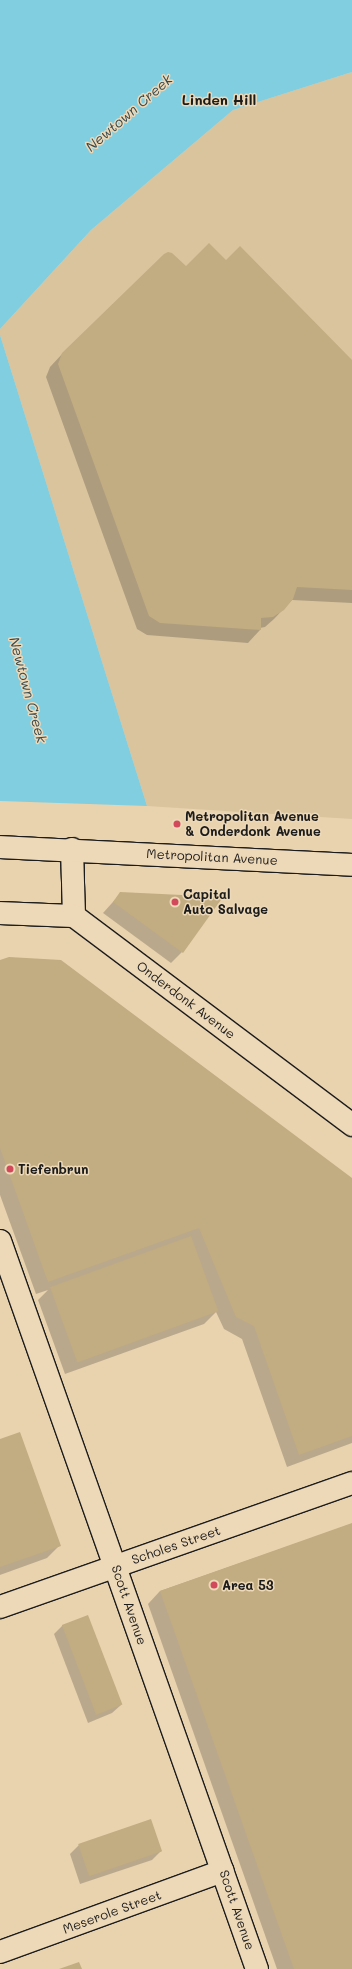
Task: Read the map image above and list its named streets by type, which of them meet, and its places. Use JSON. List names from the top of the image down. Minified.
{"streets":{"street":["Metropolitan Avenue","Onderdonk Avenue","Scholes Street","Scott Avenue","Meserole Street"]},"crossings":[["Scholes Street","Scott Avenue"],["Scott Avenue","Meserole Street"]],"districts":["Linden Hill"],"water":["Newtown Creek"],"places":["Metropolitan Avenue & Onderdonk Avenue","Capital Auto Salvage","Tiefenbrun","Area 53"]}
